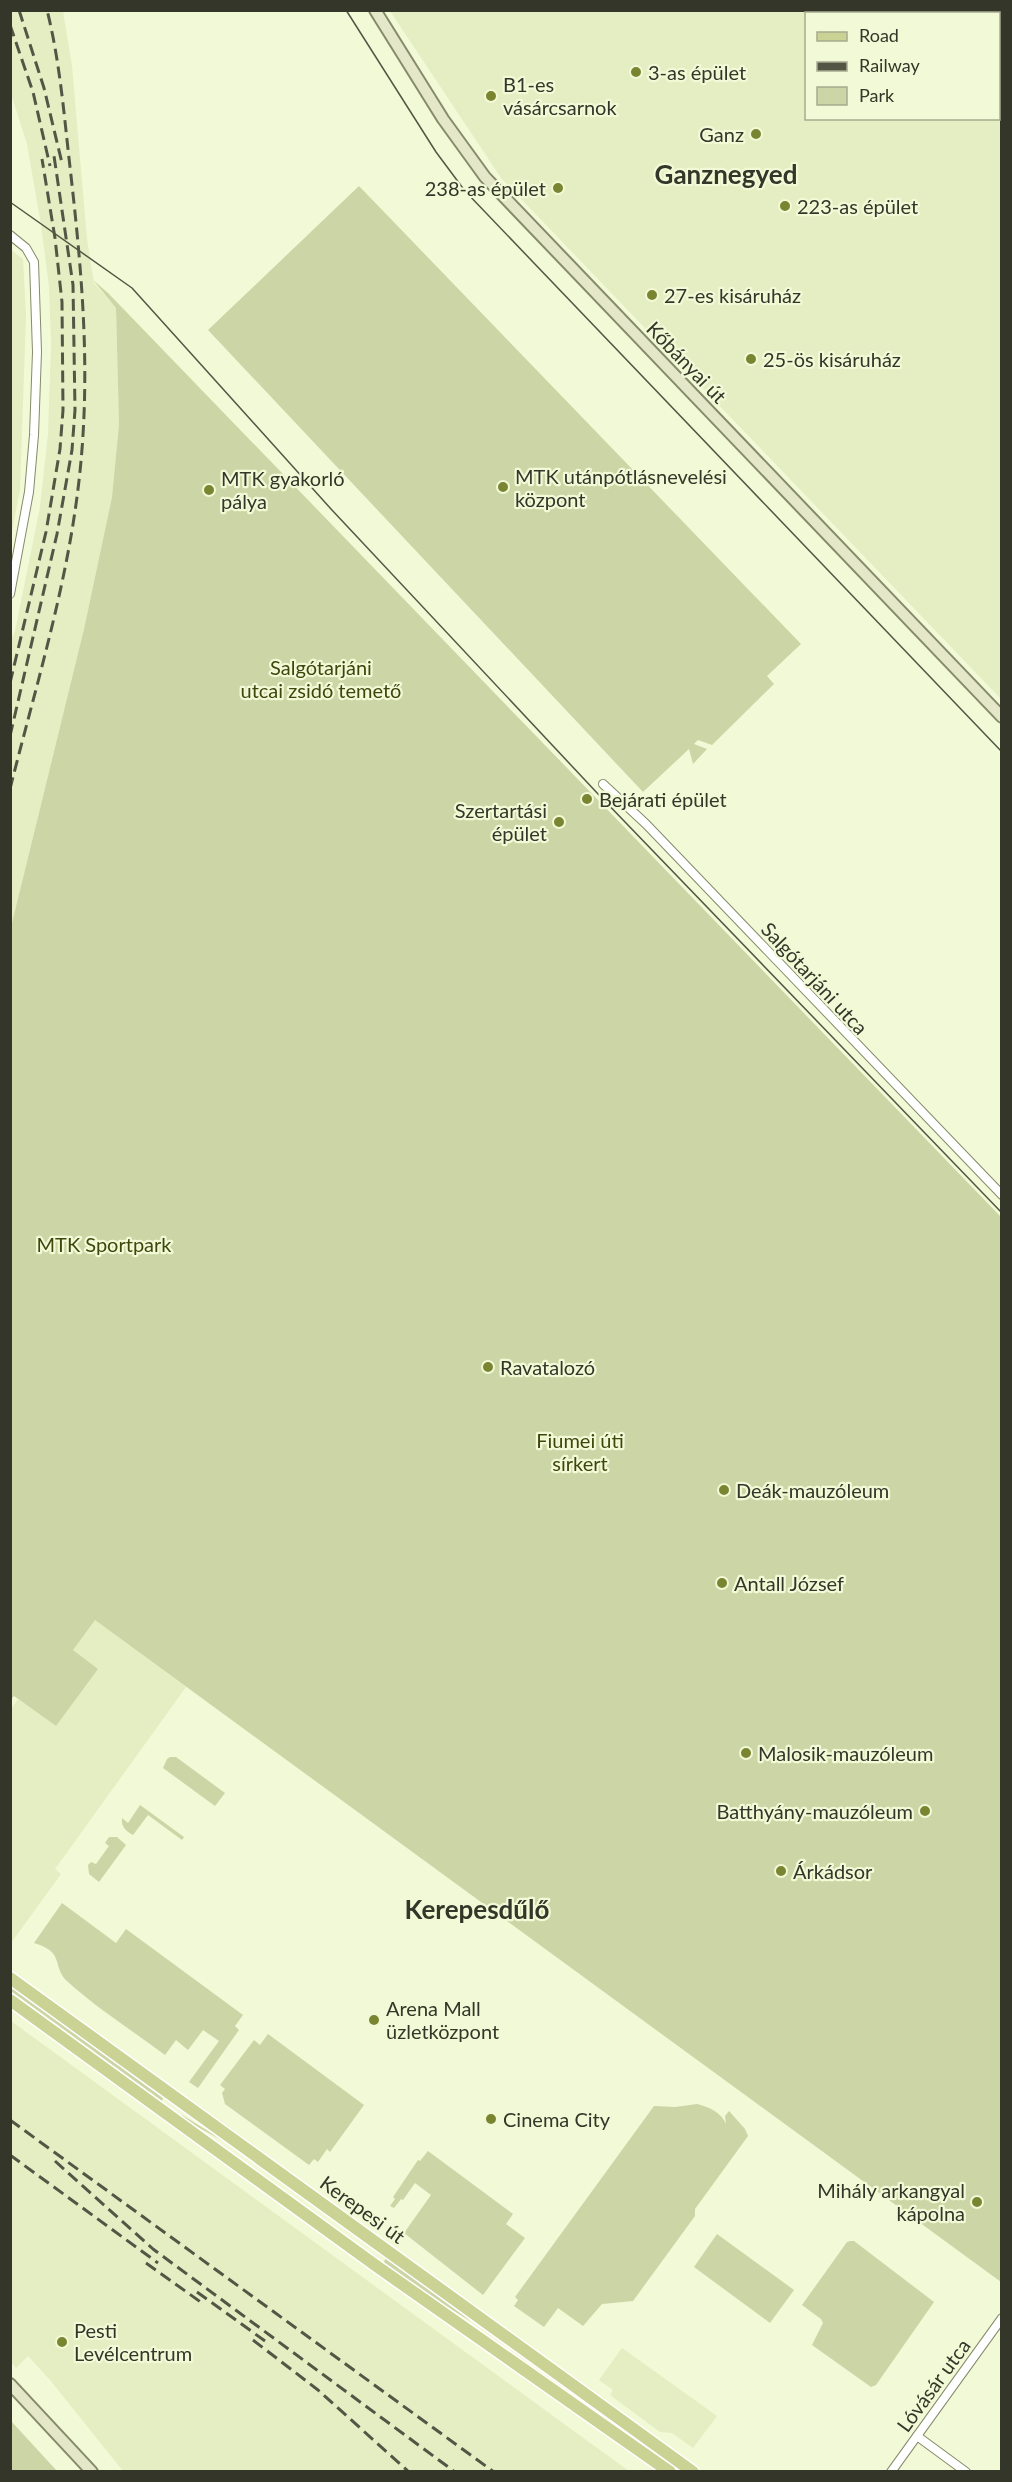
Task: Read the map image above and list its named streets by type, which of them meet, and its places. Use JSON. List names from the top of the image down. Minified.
{"streets":{"main road":["Kőbányai út","Kerepesi út"],"street":["Salgótarjáni utca","Lóvásár utca"]},"districts":["Ganznegyed","Kerepesdűlő"],"parks":["Salgótarjáni utcai zsidó temető","MTK Sportpark","Fiumei úti sírkert"],"places":["3-as épület","B1-es vásárcsarnok","Ganz","238-as épület","223-as épület","27-es kisáruház","25-ös kisáruház","MTK utánpótlásnevelési központ","MTK gyakorló pálya","Bejárati épület","Szertartási épület","Ravatalozó","Deák-mauzóleum","Antall József","Malosik-mauzóleum","Batthyány-mauzóleum","Árkádsor","Arena Mall üzletközpont","Cinema City","Mihály arkangyal kápolna","Pesti Levélcentrum"],"legend":["Road","Railway","Park"]}
